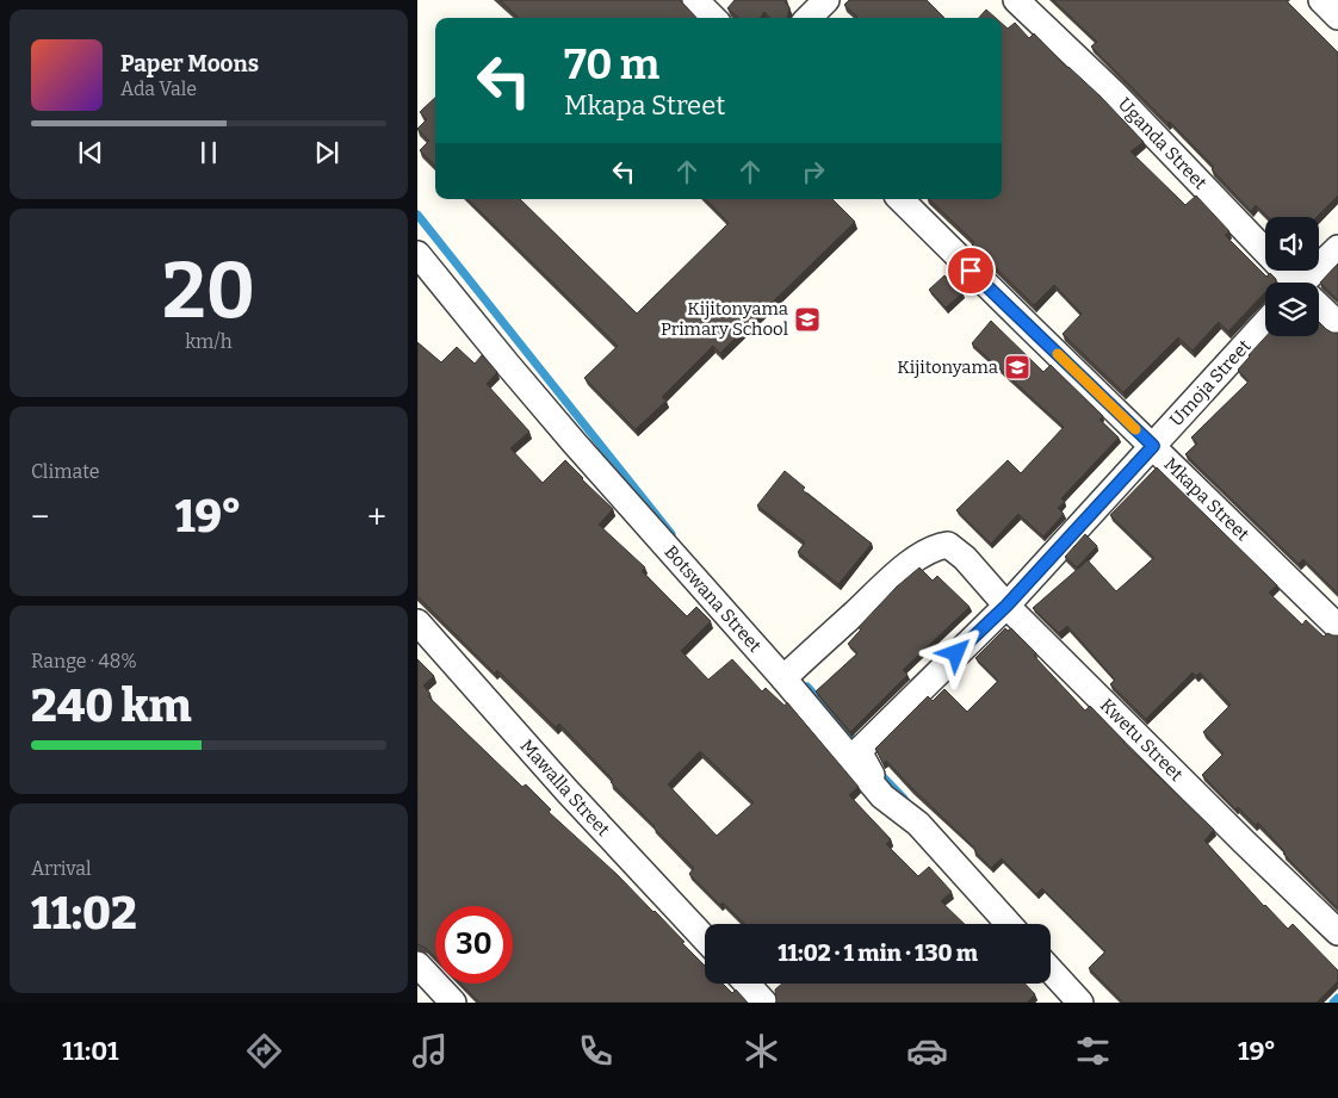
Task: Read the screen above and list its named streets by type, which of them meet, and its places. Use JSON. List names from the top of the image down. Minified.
{"streets":{"street":["Uganda Street","Umoja Street","Mkapa Street","Botswana Street","Kwetu Street","Mawalla Street"]},"crossings":[["Umoja Street","Mkapa Street"],["Umoja Street","Botswana Street"],["Umoja Street","Kwetu Street"],["Botswana Street","Kwetu Street"]],"places":{"school or university":["Kijitonyama Primary School","Kijitonyama"]},"page":{"turn":["70 m","Mkapa Street"],"song":["Paper Moons","Ada Vale"],"tile":[["20","km/h"],"Climate",["Range · 48%","240 km"],["Arrival","11:02"]],"heat":["−","19°","+"],"limit":"30","trip":"11:02 · 1 min · 130 m","tabs":["11:01","19°"]}}
